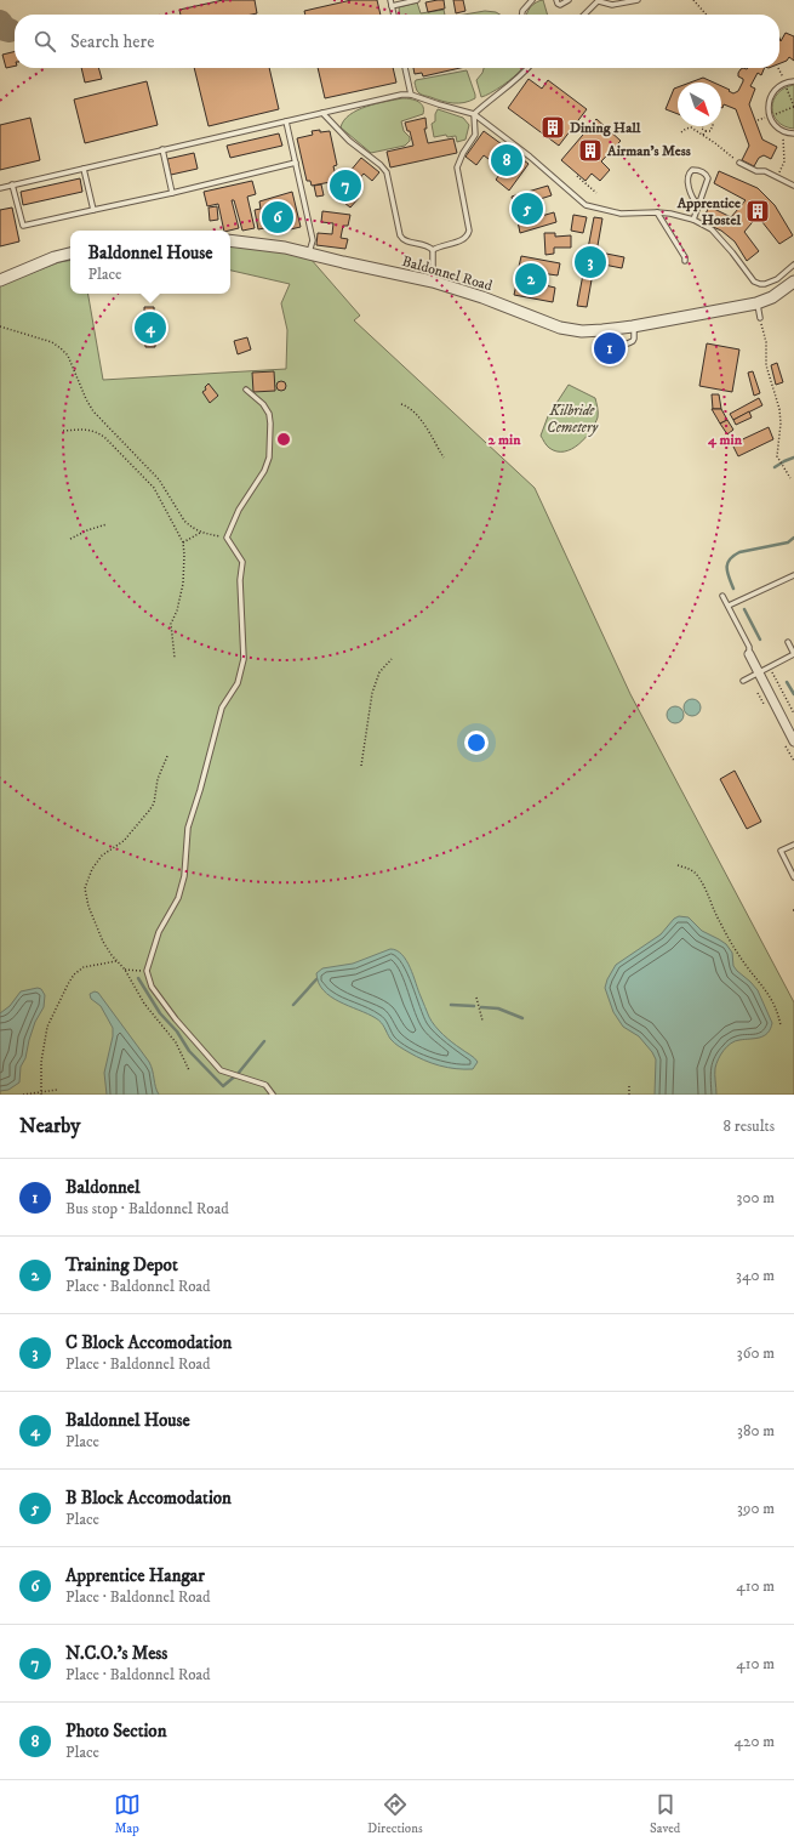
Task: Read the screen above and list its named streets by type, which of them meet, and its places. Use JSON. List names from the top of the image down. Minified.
{"streets":{"street":["Baldonnel Road"]},"parks":["Kilbride Cemetery"],"places":{"building":["Dining Hall","Airman's Mess","Apprentice Hostel"]},"north":"bottom right","page":{"search":"Search here","pins":["8","7","5","6","3","2","4","1"],"popup":["Baldonnel House","Place"],"heading":["Nearby","8 results"],"list":[{"mark":"1","name":"Baldonnel","note":"Bus stop · Baldonnel Road","value":"300 m"},{"mark":"2","name":"Training Depot","note":"Place · Baldonnel Road","value":"340 m"},{"mark":"3","name":"C Block Accomodation","note":"Place · Baldonnel Road","value":"360 m"},{"mark":"4","name":"Baldonnel House","note":"Place","value":"380 m"},{"mark":"5","name":"B Block Accomodation","note":"Place","value":"390 m"},{"mark":"6","name":"Apprentice Hangar","note":"Place · Baldonnel Road","value":"410 m"},{"mark":"7","name":"N.C.O.'s Mess","note":"Place · Baldonnel Road","value":"410 m"},{"mark":"8","name":"Photo Section","note":"Place","value":"420 m"}],"nav":["Map","Directions","Saved"]},"rings":["2 min","4 min"]}
